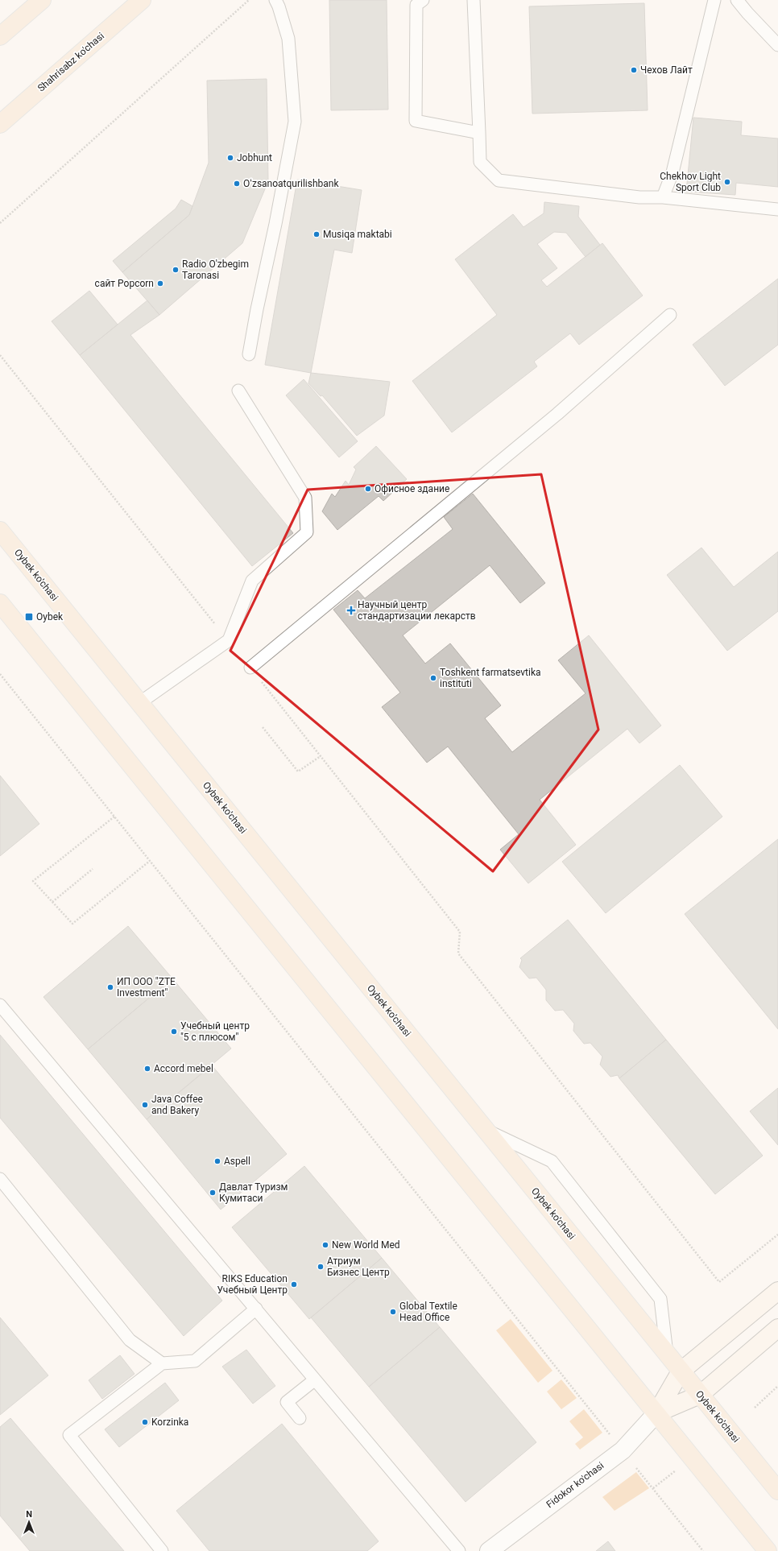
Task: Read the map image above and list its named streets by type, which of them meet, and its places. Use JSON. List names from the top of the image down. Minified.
{"streets":{"main road":["Shahrisabz ko'chasi","Oybek ko'chasi","Fidokor ko'chasi"]},"crossings":[["Oybek ko'chasi","Fidokor ko'chasi"]],"places":{"other":["Чехов Лайт","Jobhunt","Chekhov Light Sport Club","Oʻzsanoatqurilishbank","Musiqa maktabi","Radio O'zbegim Taronasi","сайт Popcorn","Офисное здание","Toshkent farmatsevtika instituti","ИП ООО \"ZTE Investment\"","Учебный центр \"5 с плюсом\"","Accord mebel","Java Coffee and Bakery","Aspell","Давлат Туризм Кумитаси","New World Med","Атриум Бизнес Центр","RIKS Education Учебный Центр","Global Textile Head Office","Korzinka"],"health":["Научный центр стандартизации лекарств"],"transit":["Oybek"]},"north":"top"}
